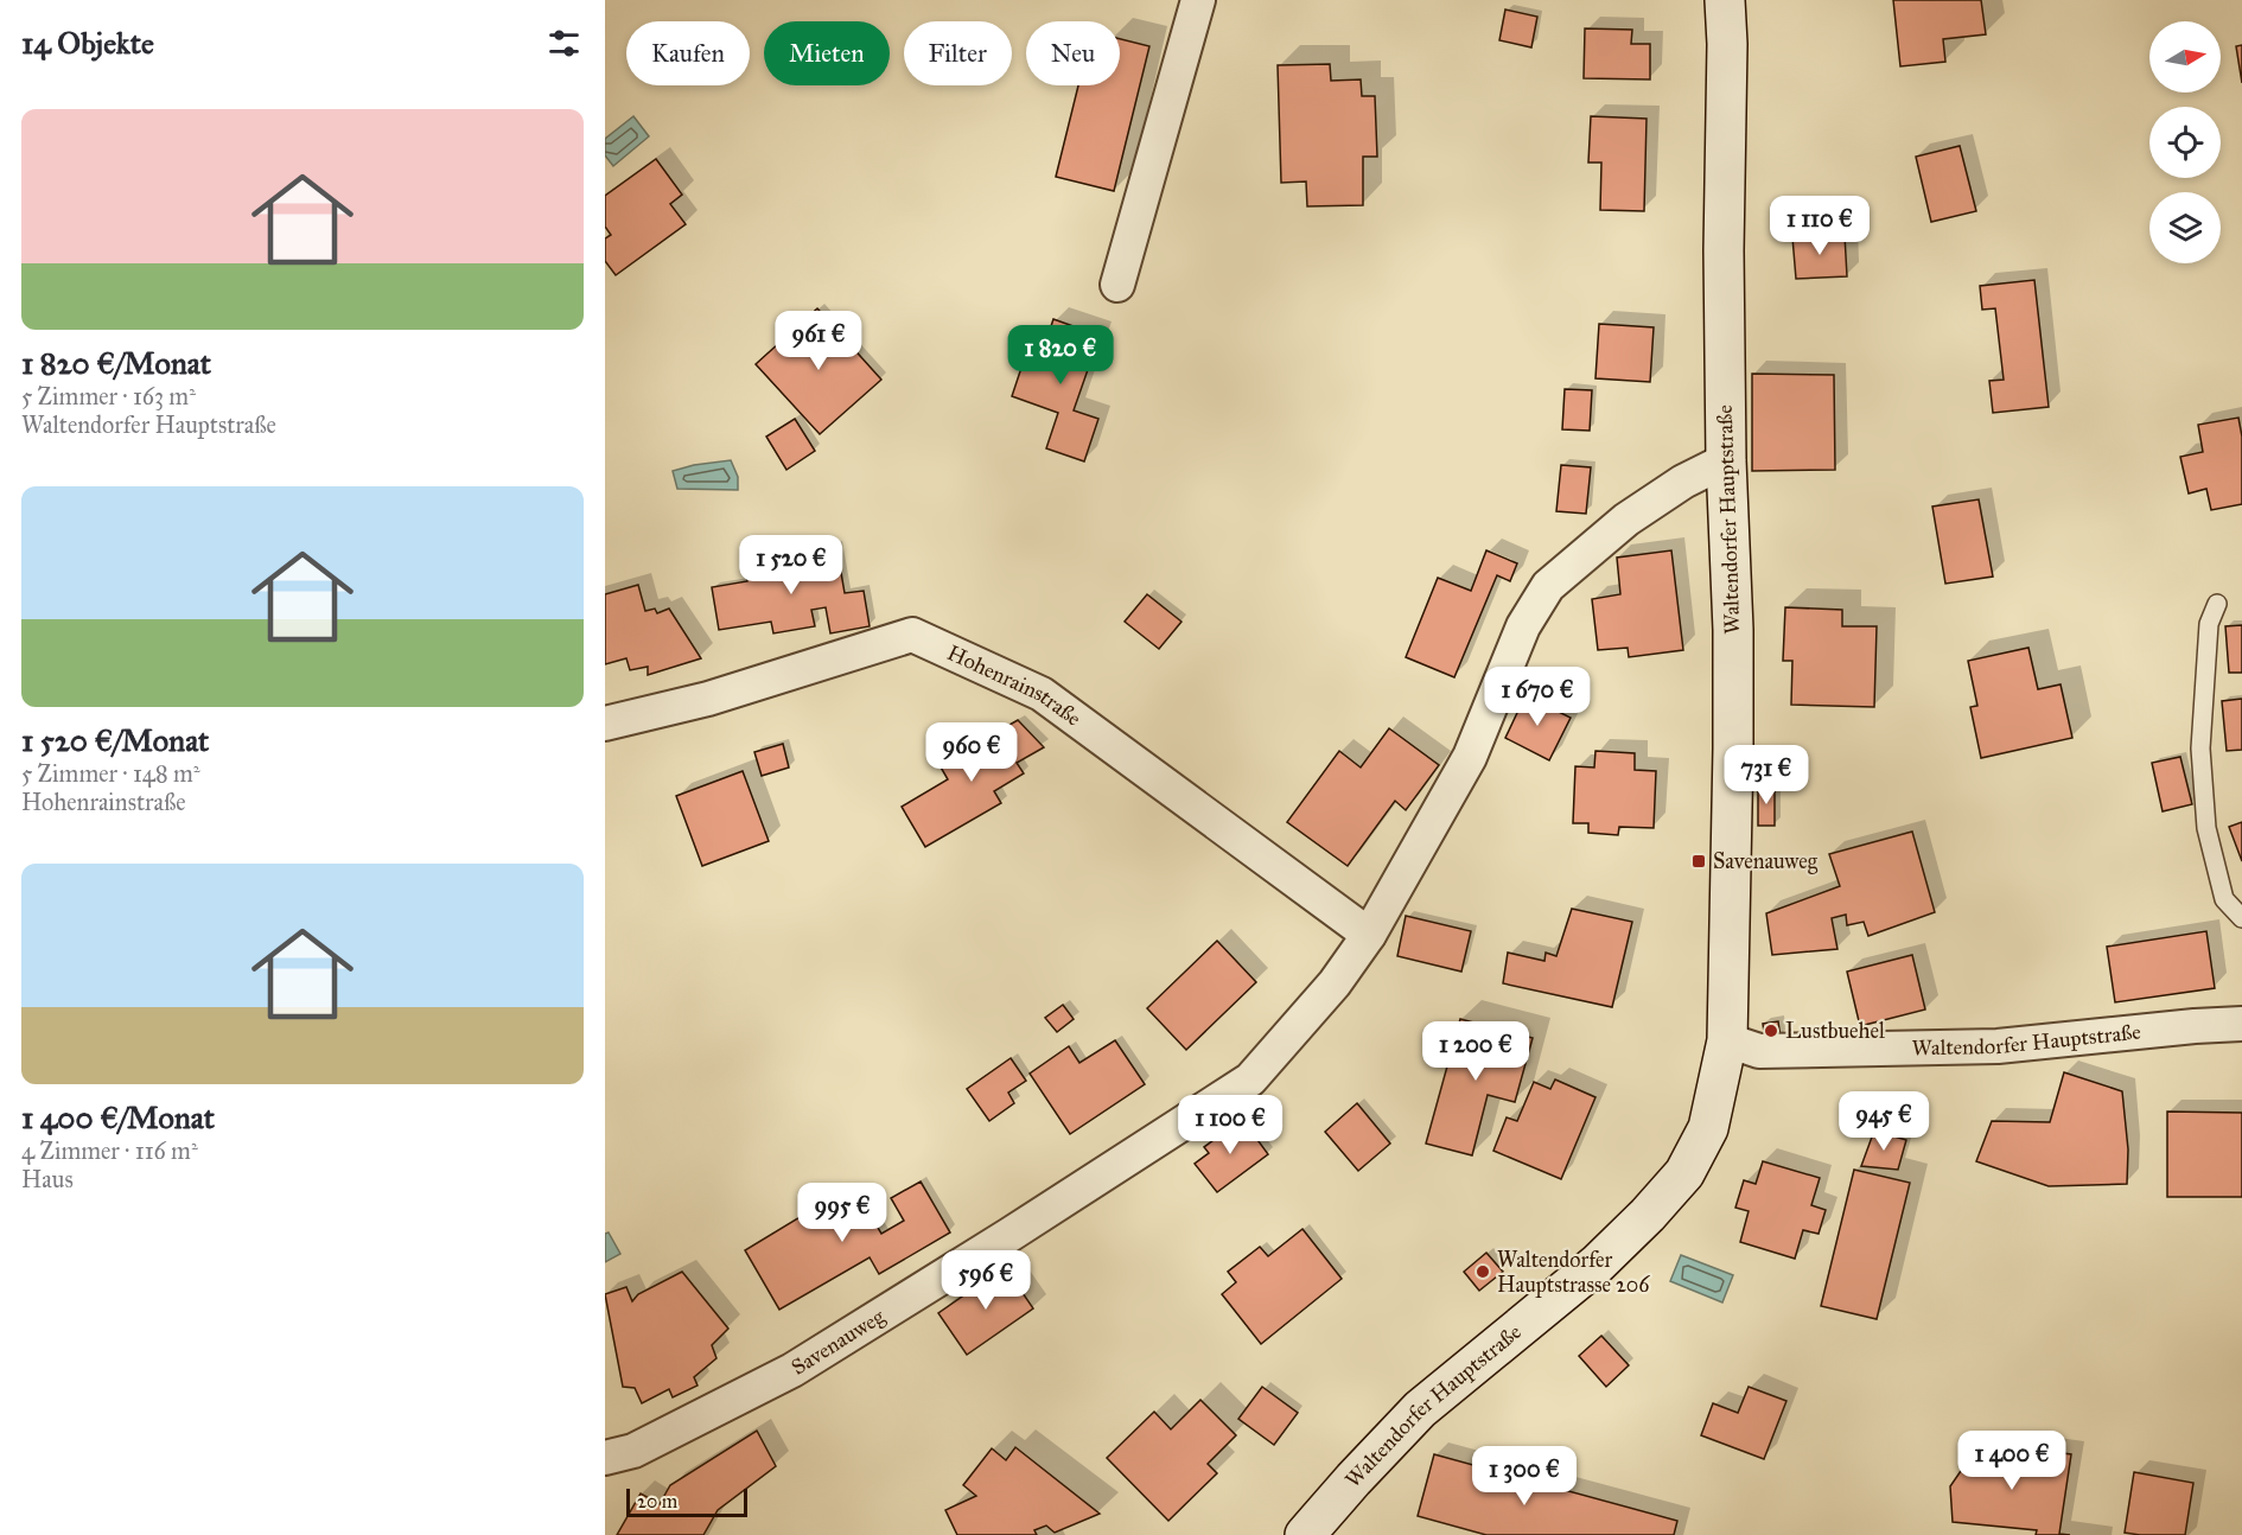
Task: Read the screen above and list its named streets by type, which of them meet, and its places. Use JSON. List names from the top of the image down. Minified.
{"streets":{"main road":["Waltendorfer Hauptstraße"],"street":["Hohenrainstraße","Savenauweg"]},"crossings":[["Waltendorfer Hauptstraße","Savenauweg"],["Hohenrainstraße","Savenauweg"]],"places":{"transit":["Savenauweg"],"other":["Lustbuehel","Waltendorfer Hauptstrasse 206"]},"scale_bar":"20 m","north":"right","page":{"heading":"14 Objekte","chip":["Kaufen","Mieten","Filter","Neu"],"list":[{"name":"1 820 €/Monat","note":"5 Zimmer · 163 m² · Waltendorfer Hauptstraße"},{"name":"1 520 €/Monat","note":"5 Zimmer · 148 m² · Hohenrainstraße"},{"name":"1 400 €/Monat","note":"4 Zimmer · 116 m² · Haus"}],"price":["1 110 €","961 €","1 820 €","1 520 €","1 670 €","960 €","731 €","1 200 €","945 €","1 100 €","995 €","596 €","1 400 €","1 300 €"],"scale":"20 m"}}
